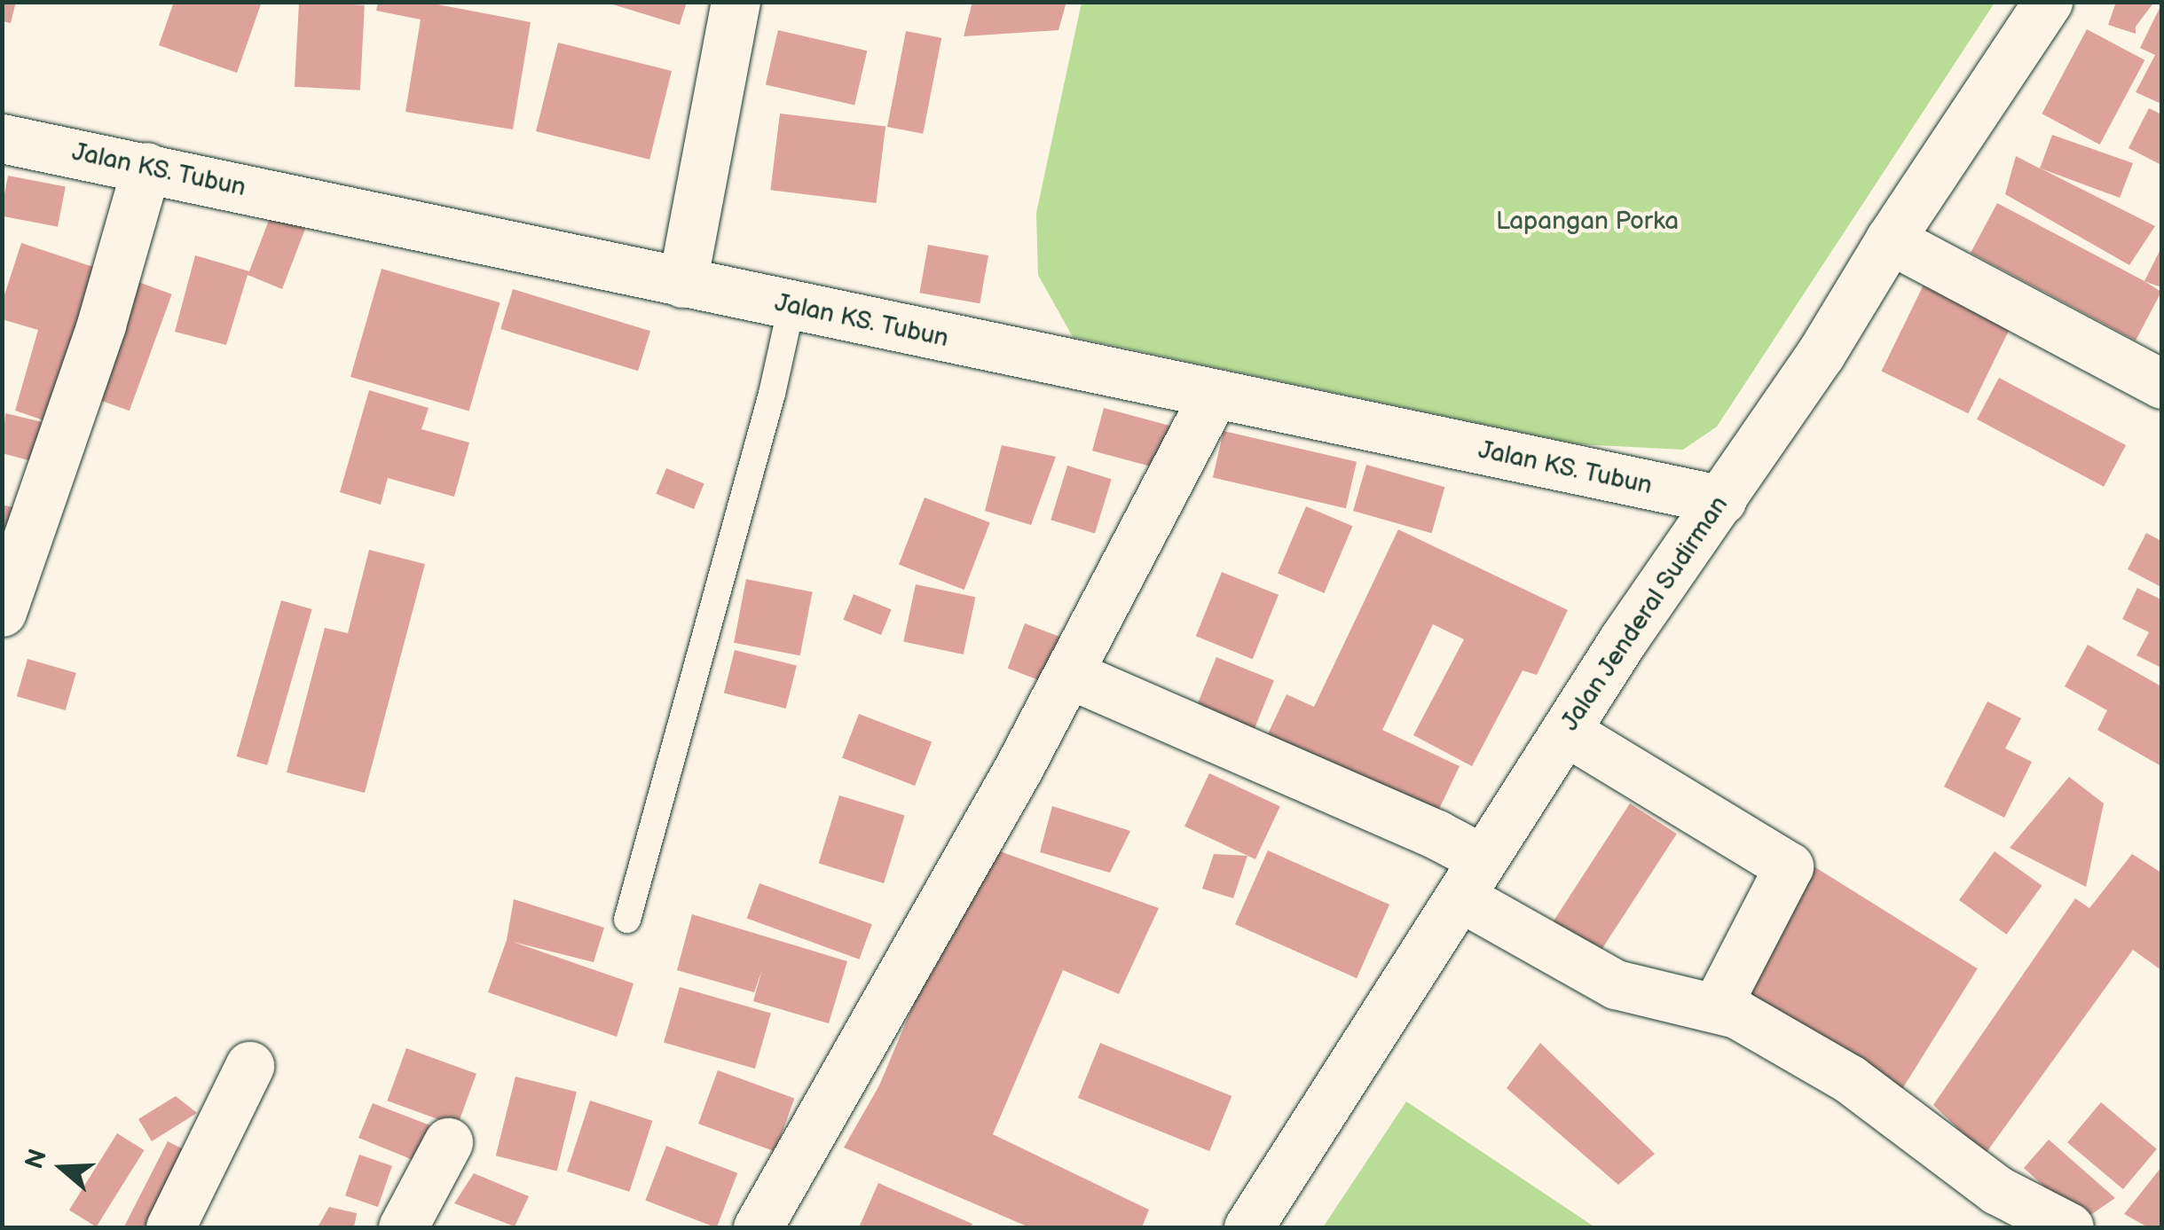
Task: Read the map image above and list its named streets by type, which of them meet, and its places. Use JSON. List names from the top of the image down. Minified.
{"streets":{"street":["Jalan KS. Tubun","Jalan Jenderal Sudirman"]},"crossings":[["Jalan KS. Tubun","Jalan Jenderal Sudirman"]],"parks":["Lapangan Porka"],"north":"left"}
